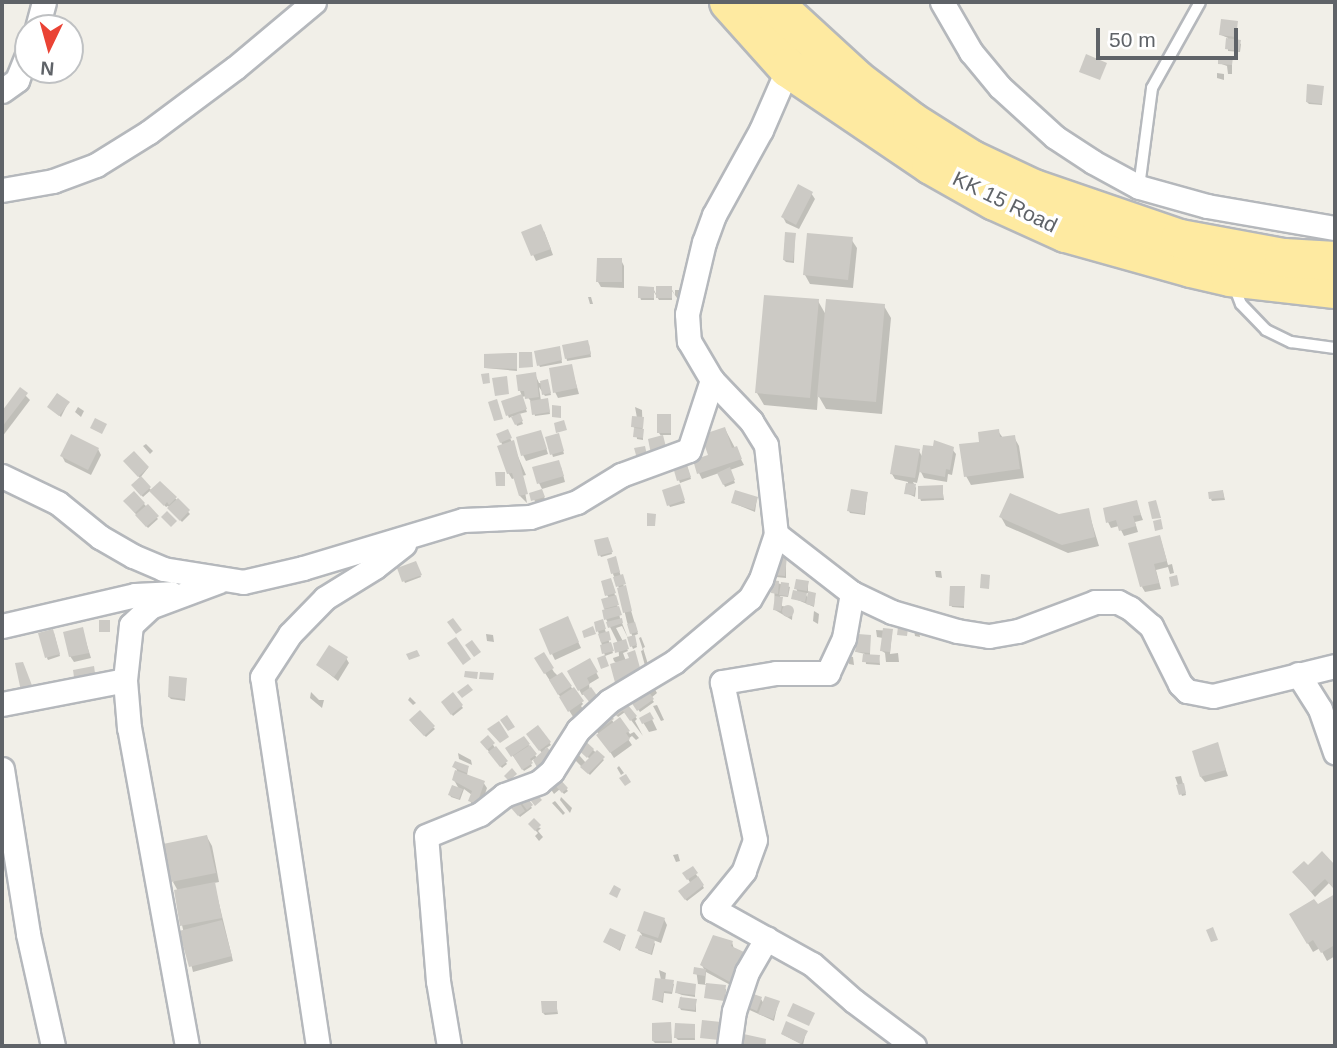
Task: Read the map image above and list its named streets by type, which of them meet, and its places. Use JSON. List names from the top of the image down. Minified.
{"streets":{"highway":["KK 15 Road"]},"scale_bar":"50 m","north":"bottom"}
